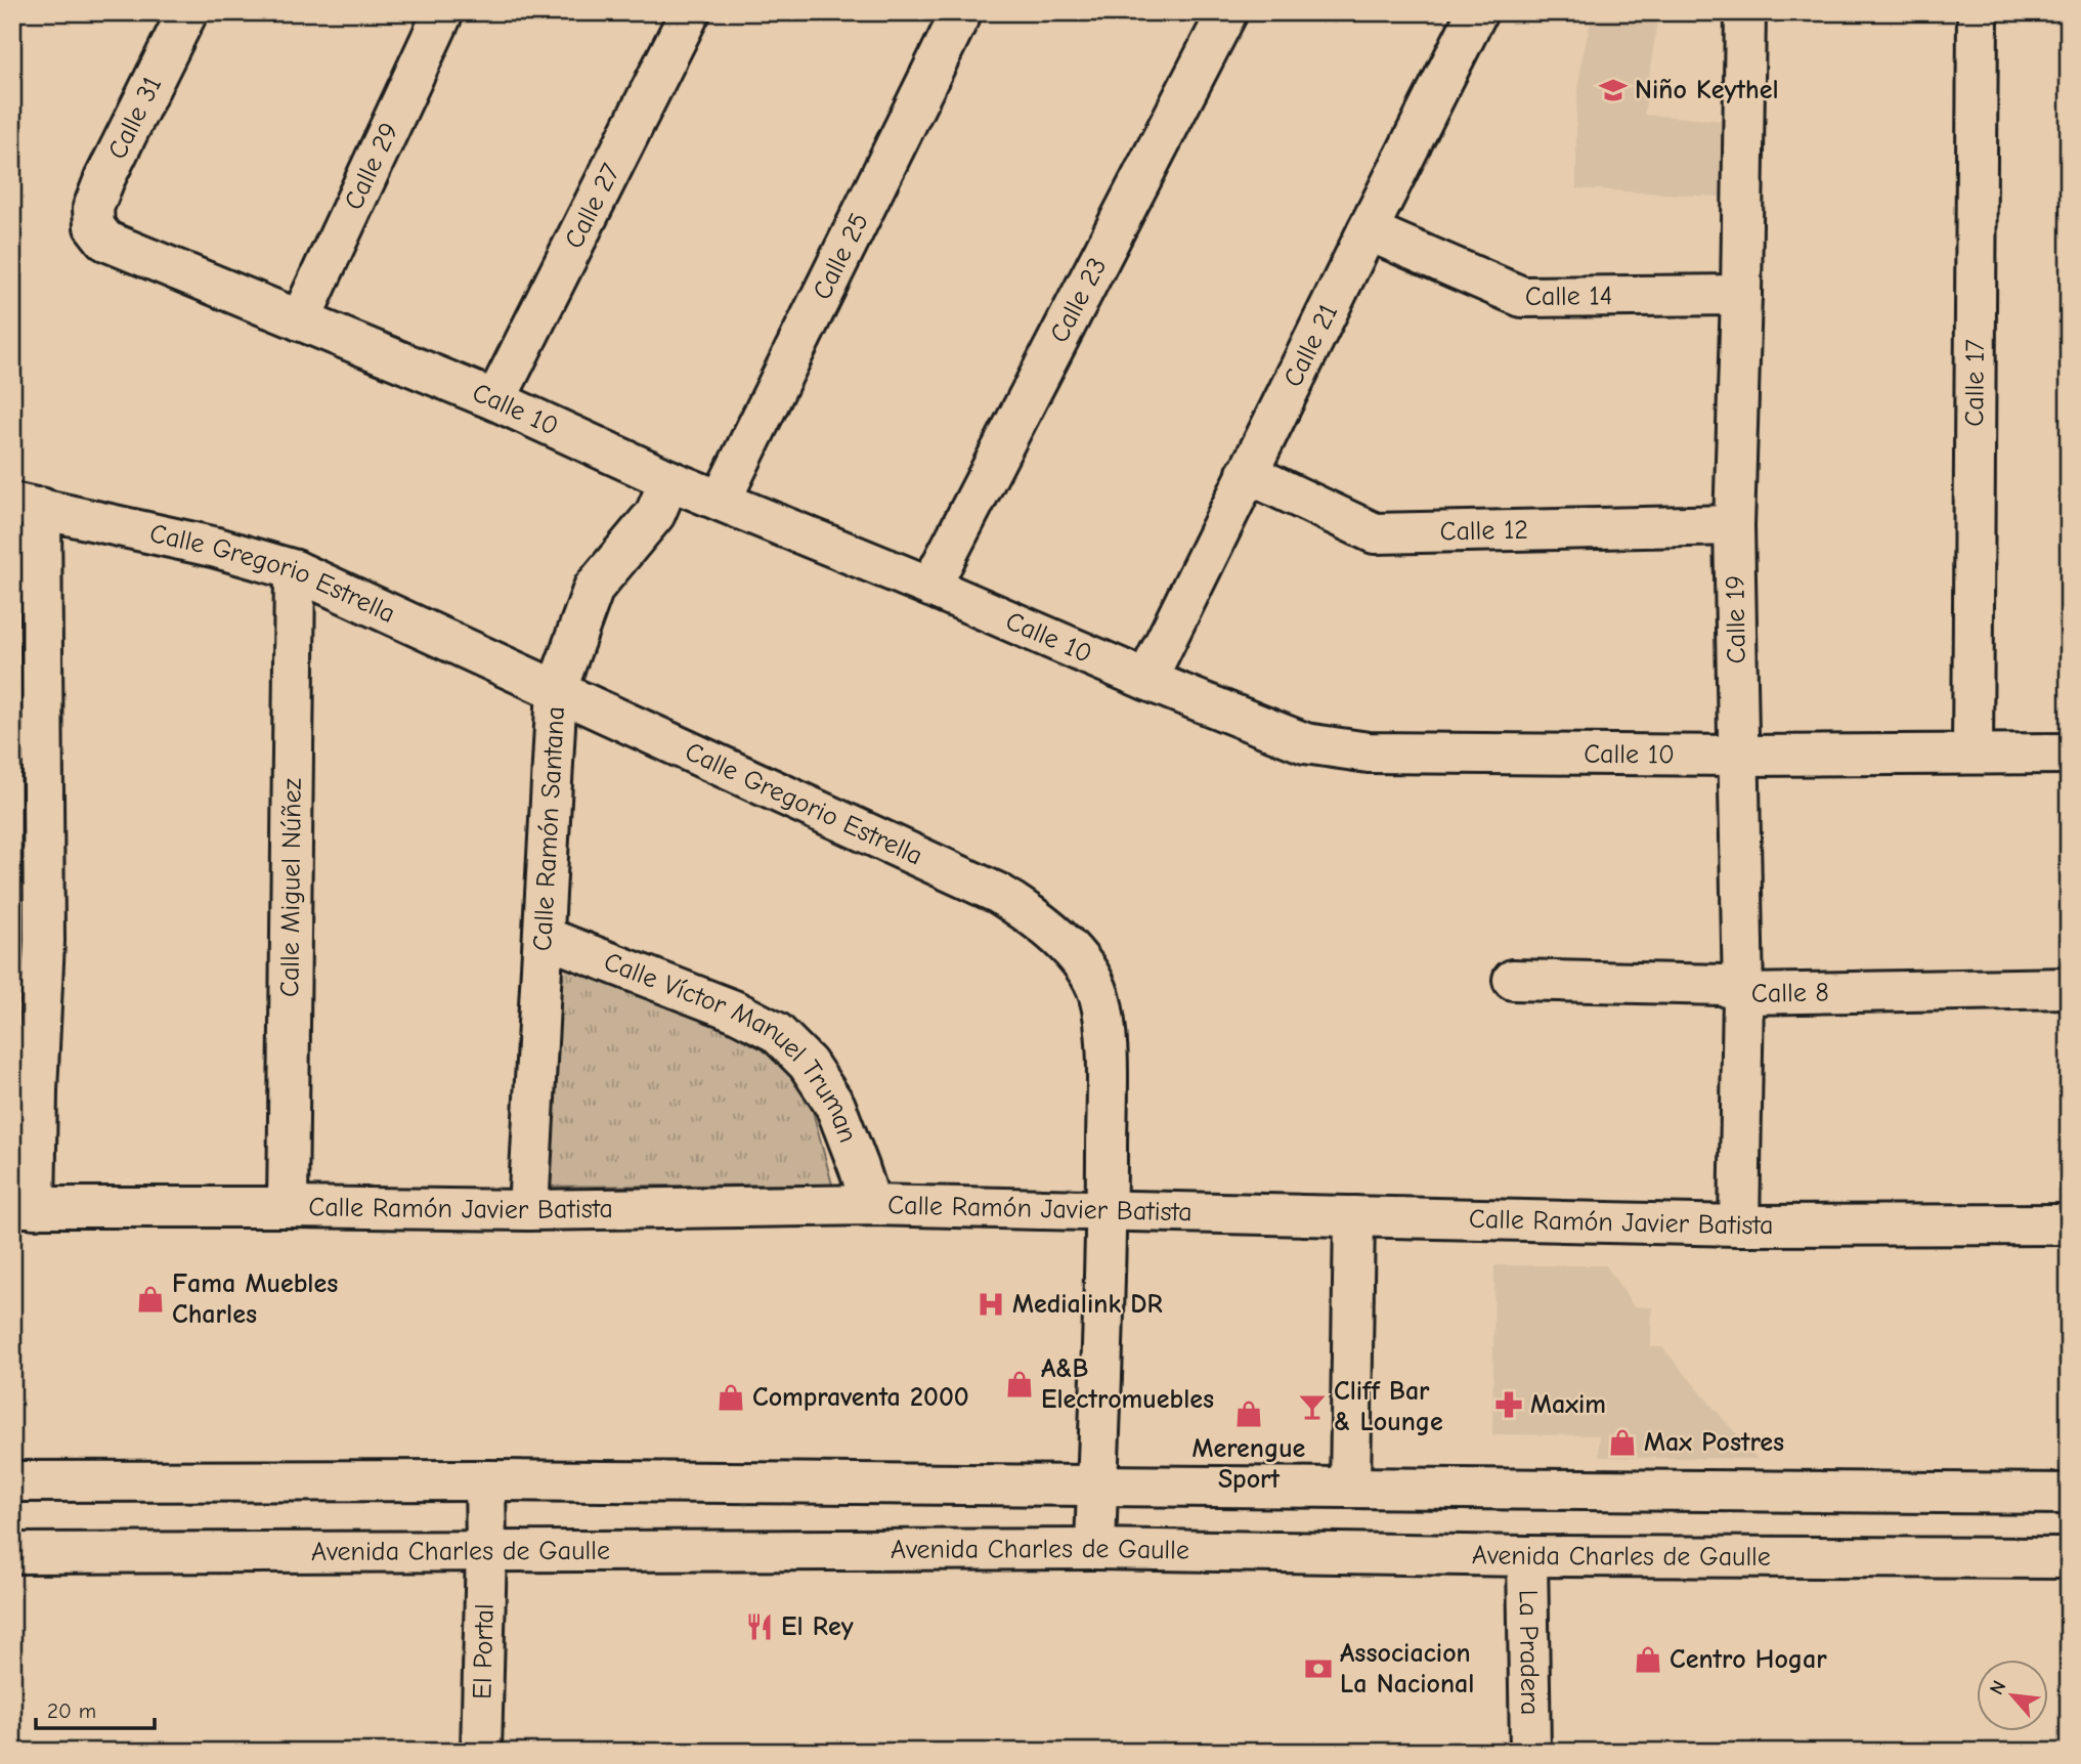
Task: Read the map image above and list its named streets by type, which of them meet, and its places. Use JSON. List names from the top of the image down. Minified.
{"streets":{"street":["Calle 31","Calle 29","Calle 27","Calle 25","Calle 14","Calle 23","Calle 21","Calle 17","Calle 10","Calle 12","Calle Gregorio Estrella","Calle 19","Calle Ramón Santana","Calle Miguel Núñez","Calle 8","Calle Víctor Manuel Truman","Calle Ramón Javier Batista","Avenida Charles de Gaulle","El Portal","La Pradera"]},"crossings":[["Calle 31","Calle 10"],["Calle 29","Calle 10"],["Calle 27","Calle 10"],["Calle 25","Calle 10"],["Calle 14","Calle 21"],["Calle 14","Calle 19"],["Calle 23","Calle 10"],["Calle 21","Calle 10"],["Calle 21","Calle 12"],["Calle 17","Calle 10"],["Calle 10","Calle 19"],["Calle 10","Calle Ramón Santana"],["Calle 12","Calle 19"],["Calle Gregorio Estrella","Calle Ramón Santana"],["Calle Gregorio Estrella","Calle Miguel Núñez"],["Calle Gregorio Estrella","Calle Ramón Javier Batista"],["Calle Gregorio Estrella","Avenida Charles de Gaulle"],["Calle 19","Calle 8"],["Calle 19","Calle Ramón Javier Batista"],["Calle Ramón Santana","Calle Víctor Manuel Truman"],["Calle Ramón Santana","Calle Ramón Javier Batista"],["Calle Miguel Núñez","Calle Ramón Javier Batista"],["Calle Víctor Manuel Truman","Calle Ramón Javier Batista"],["Avenida Charles de Gaulle","El Portal"],["Avenida Charles de Gaulle","La Pradera"]],"places":{"school or university":["Niño Keythel"],"shop":["Fama Muebles Charles","A&B Electromuebles","Compraventa 2000","Merengue Sport","Max Postres","Centro Hogar"],"hospital":["Medialink DR"],"pharmacy":["Maxim"],"bar":["Cliff Bar & Lounge"],"restaurant":["El Rey"],"bank":["Associacion La Nacional"]},"scale_bar":"20 m","north":"top left"}
